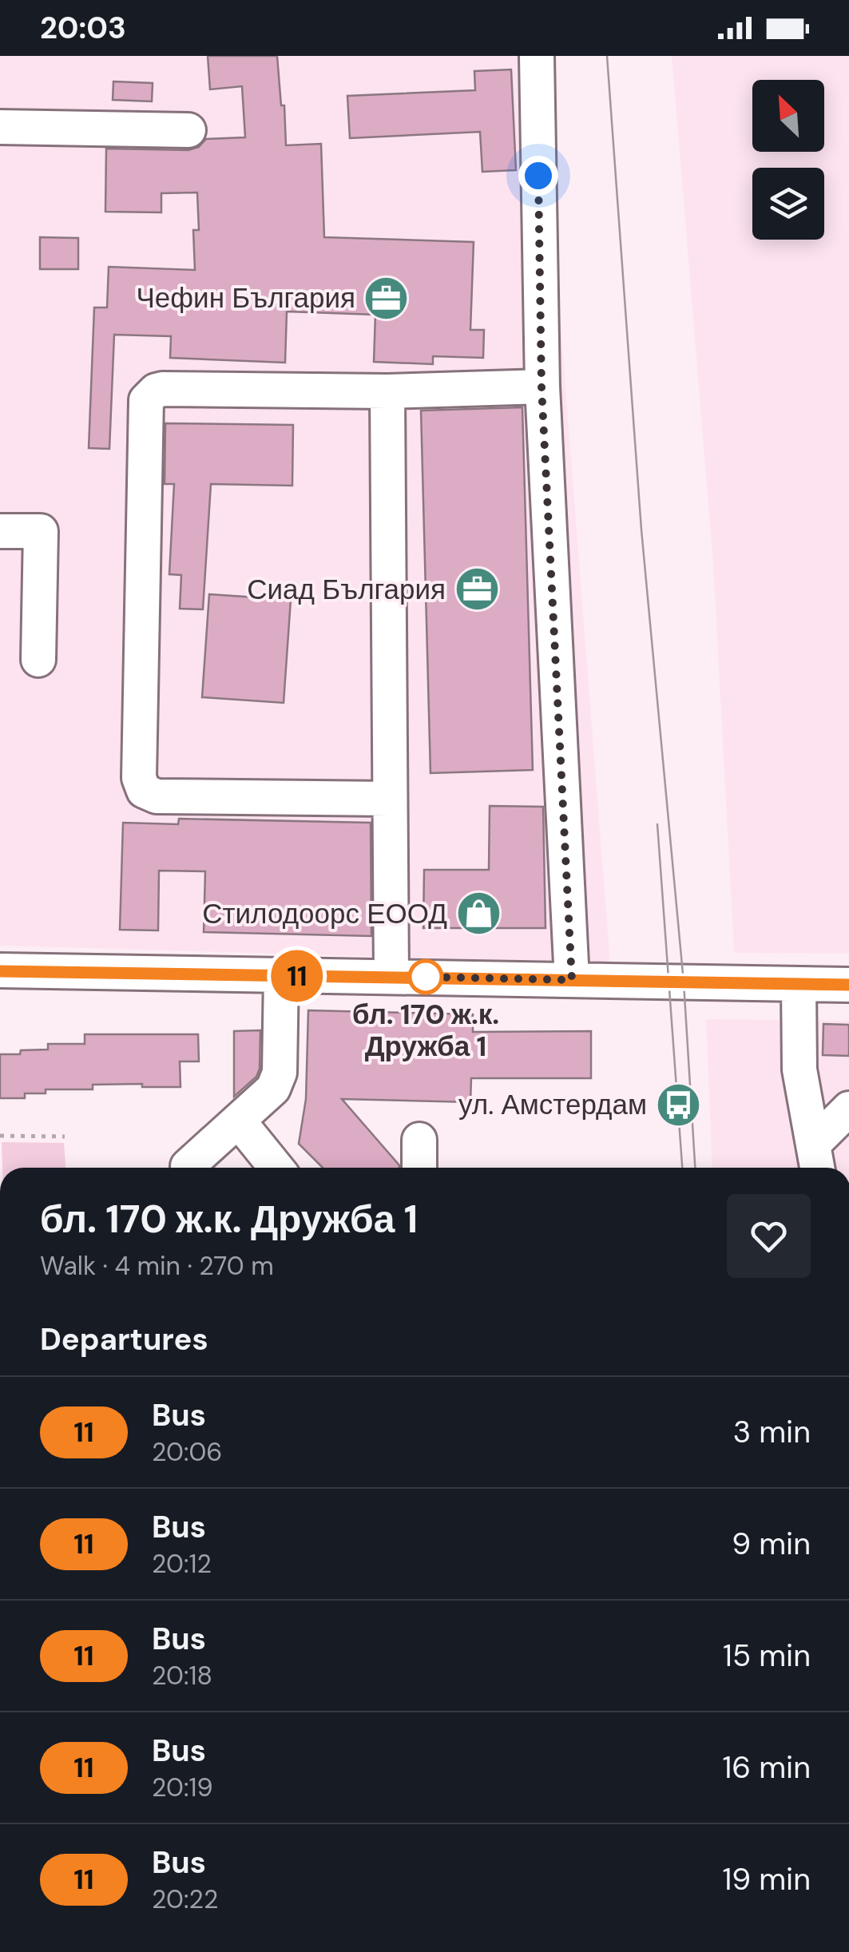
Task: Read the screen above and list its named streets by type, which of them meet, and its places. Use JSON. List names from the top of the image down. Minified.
{"places":{"office":["Чефин България","Сиад България"],"shop":["Стилодоорс ЕООД"],"other":["бл. 170 ж.к. Дружба 1"],"bus stop":["ул. Амстердам"]},"lines":["bus line 11"],"north":"top left","page":{"status":"20:03","on_map":"11","heading":[["бл. 170 ж.к. Дружба 1","Walk · 4 min · 270 m"],"Departures"],"list":[{"mark":"11","name":"Bus","note":"20:06","value":"3 min"},{"mark":"11","name":"Bus","note":"20:12","value":"9 min"},{"mark":"11","name":"Bus","note":"20:18","value":"15 min"},{"mark":"11","name":"Bus","note":"20:19","value":"16 min"},{"mark":"11","name":"Bus","note":"20:22","value":"19 min"}]}}
